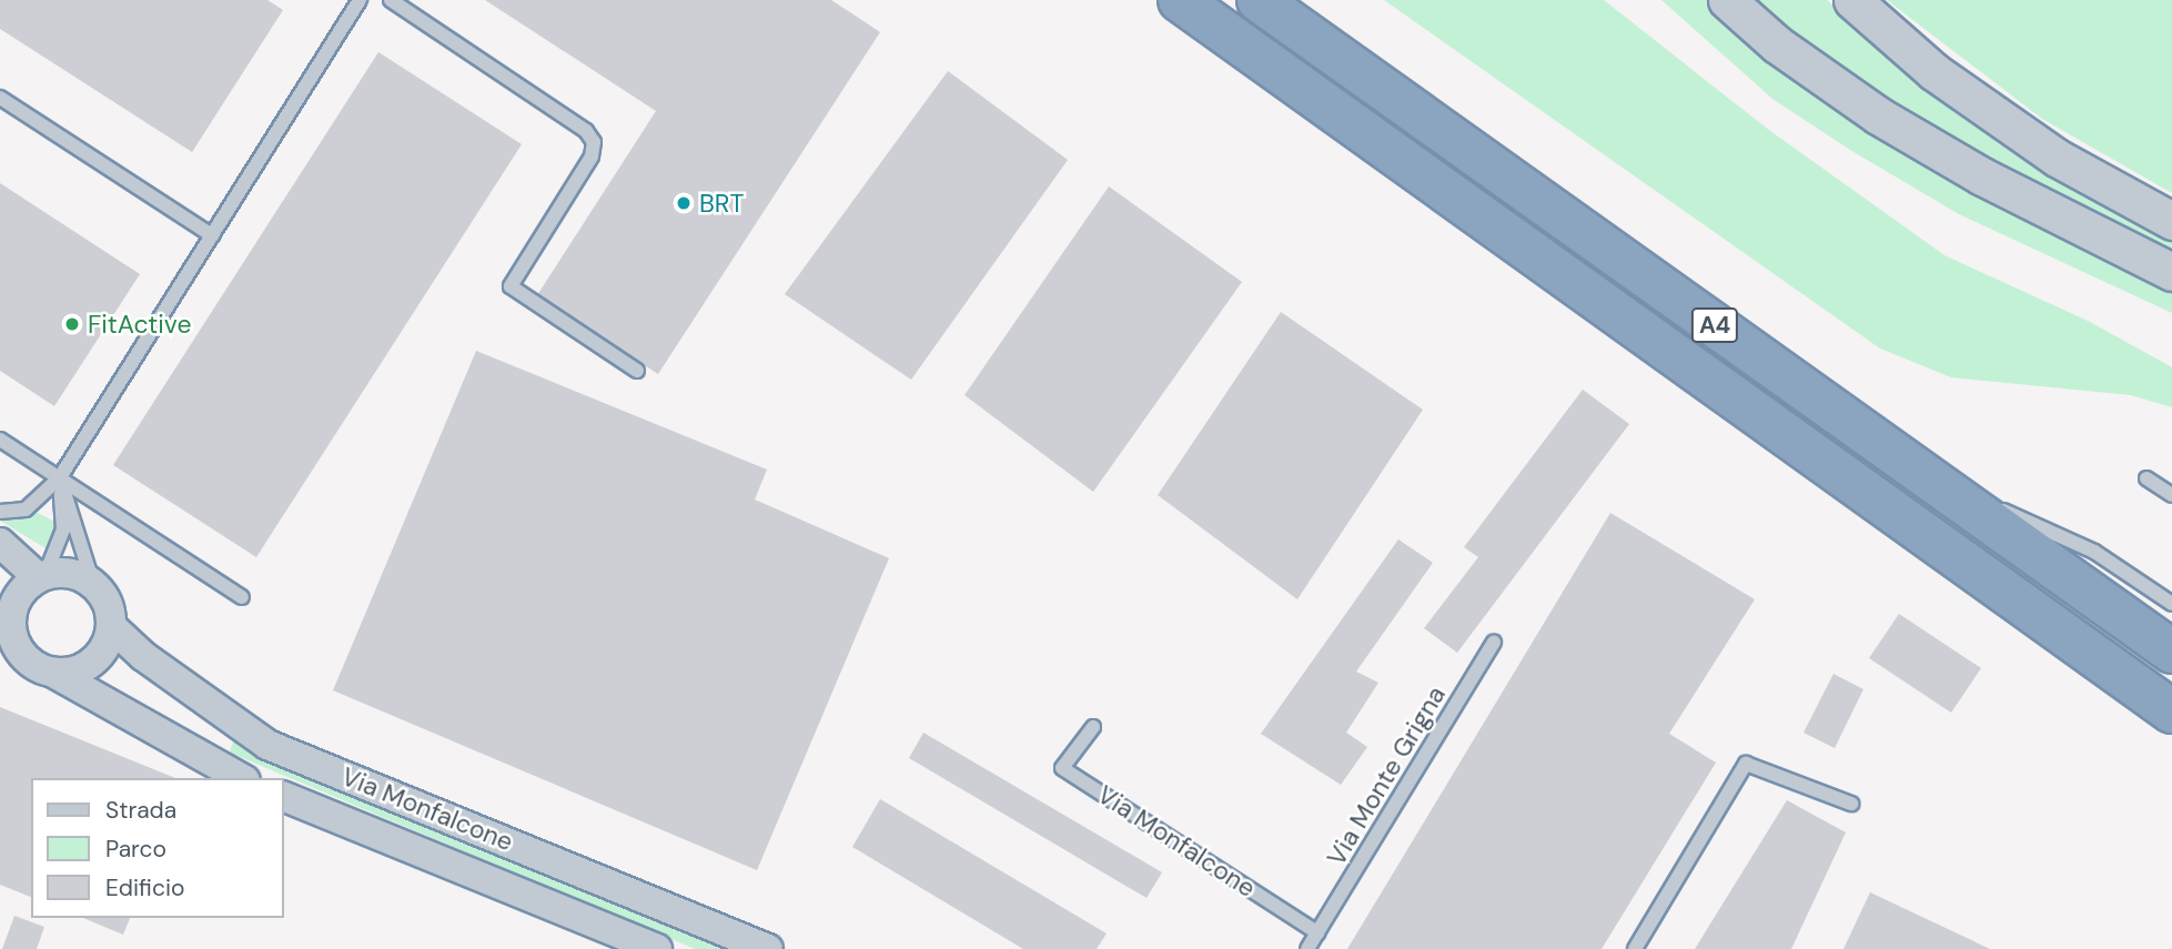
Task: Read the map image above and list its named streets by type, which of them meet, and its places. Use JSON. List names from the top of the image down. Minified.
{"streets":{"highway":["A4"],"street":["Via Monfalcone"],"lane":["Via Monte Grigna"]},"crossings":[["Via Monte Grigna","Via Monfalcone"]],"places":["BRT","FitActive"],"legend":["Strada","Parco","Edificio"]}
